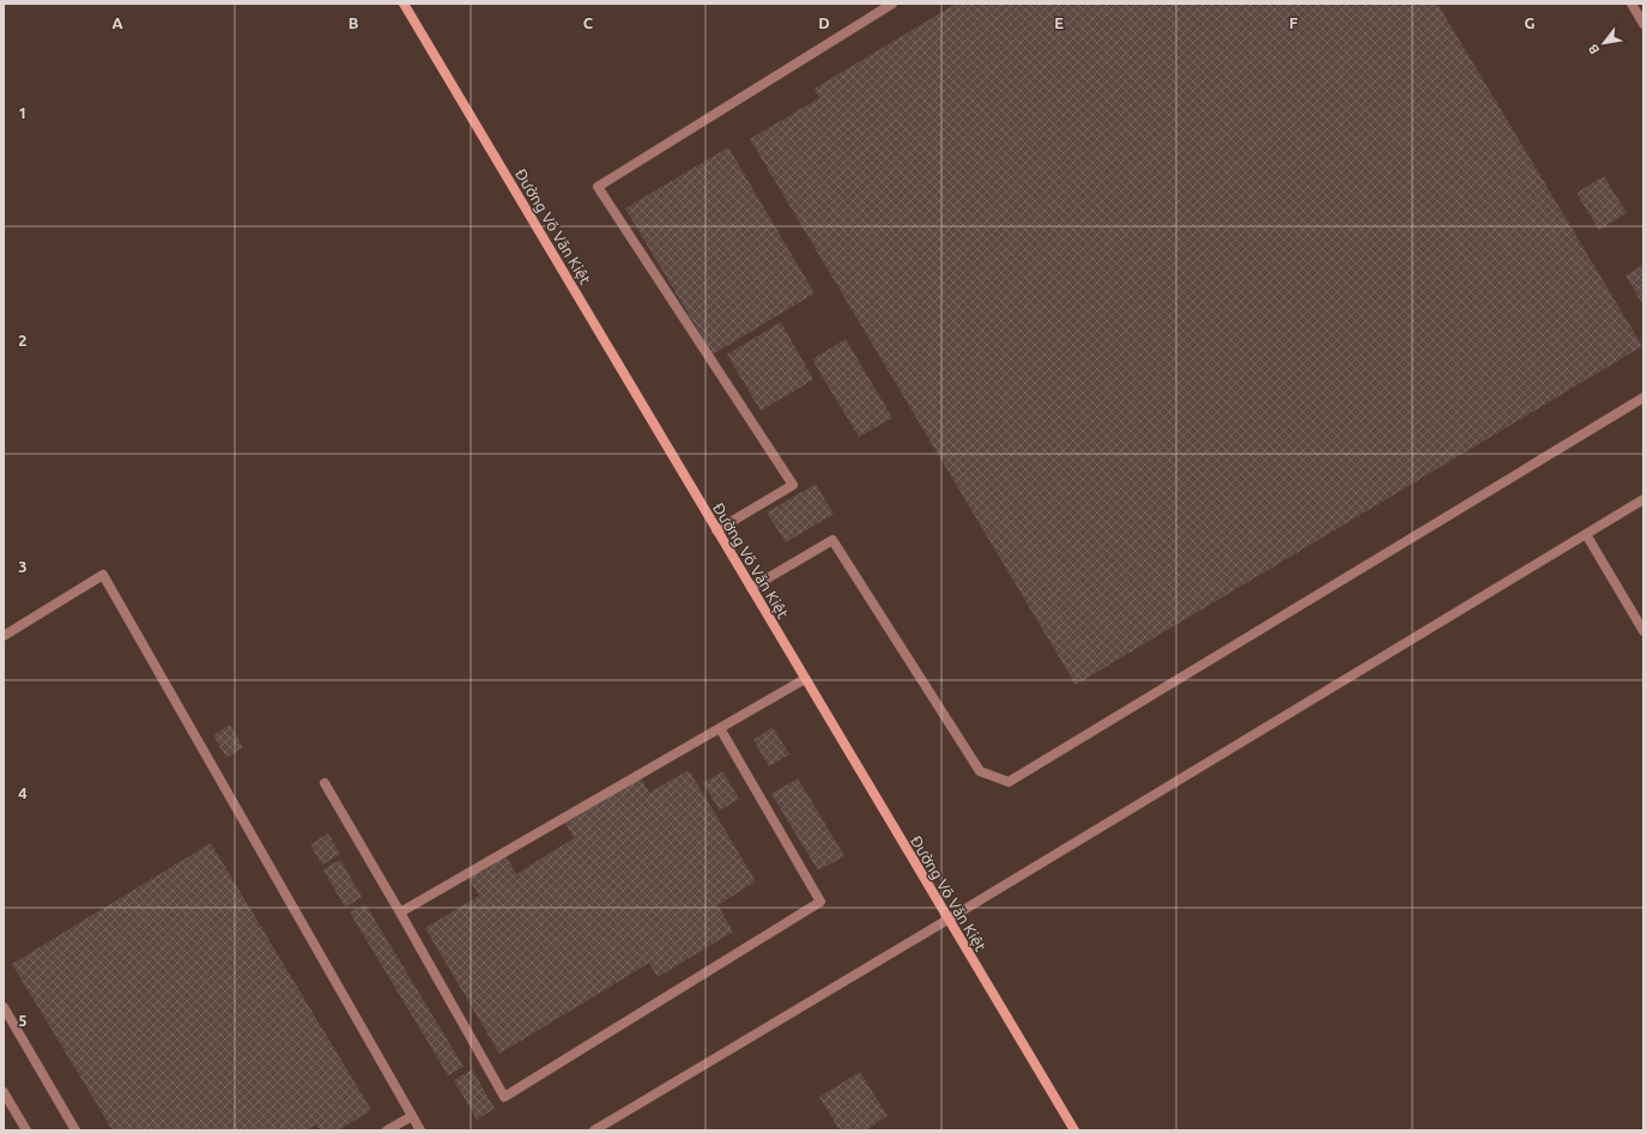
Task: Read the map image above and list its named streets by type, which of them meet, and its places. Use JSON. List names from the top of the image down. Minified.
{"streets":{"street":["Đường Võ Văn Kiệt"]},"north":"bottom left","grid":{"columns":["A","B","C","D","E","F","G"],"rows":["1","2","3","4","5"]}}
